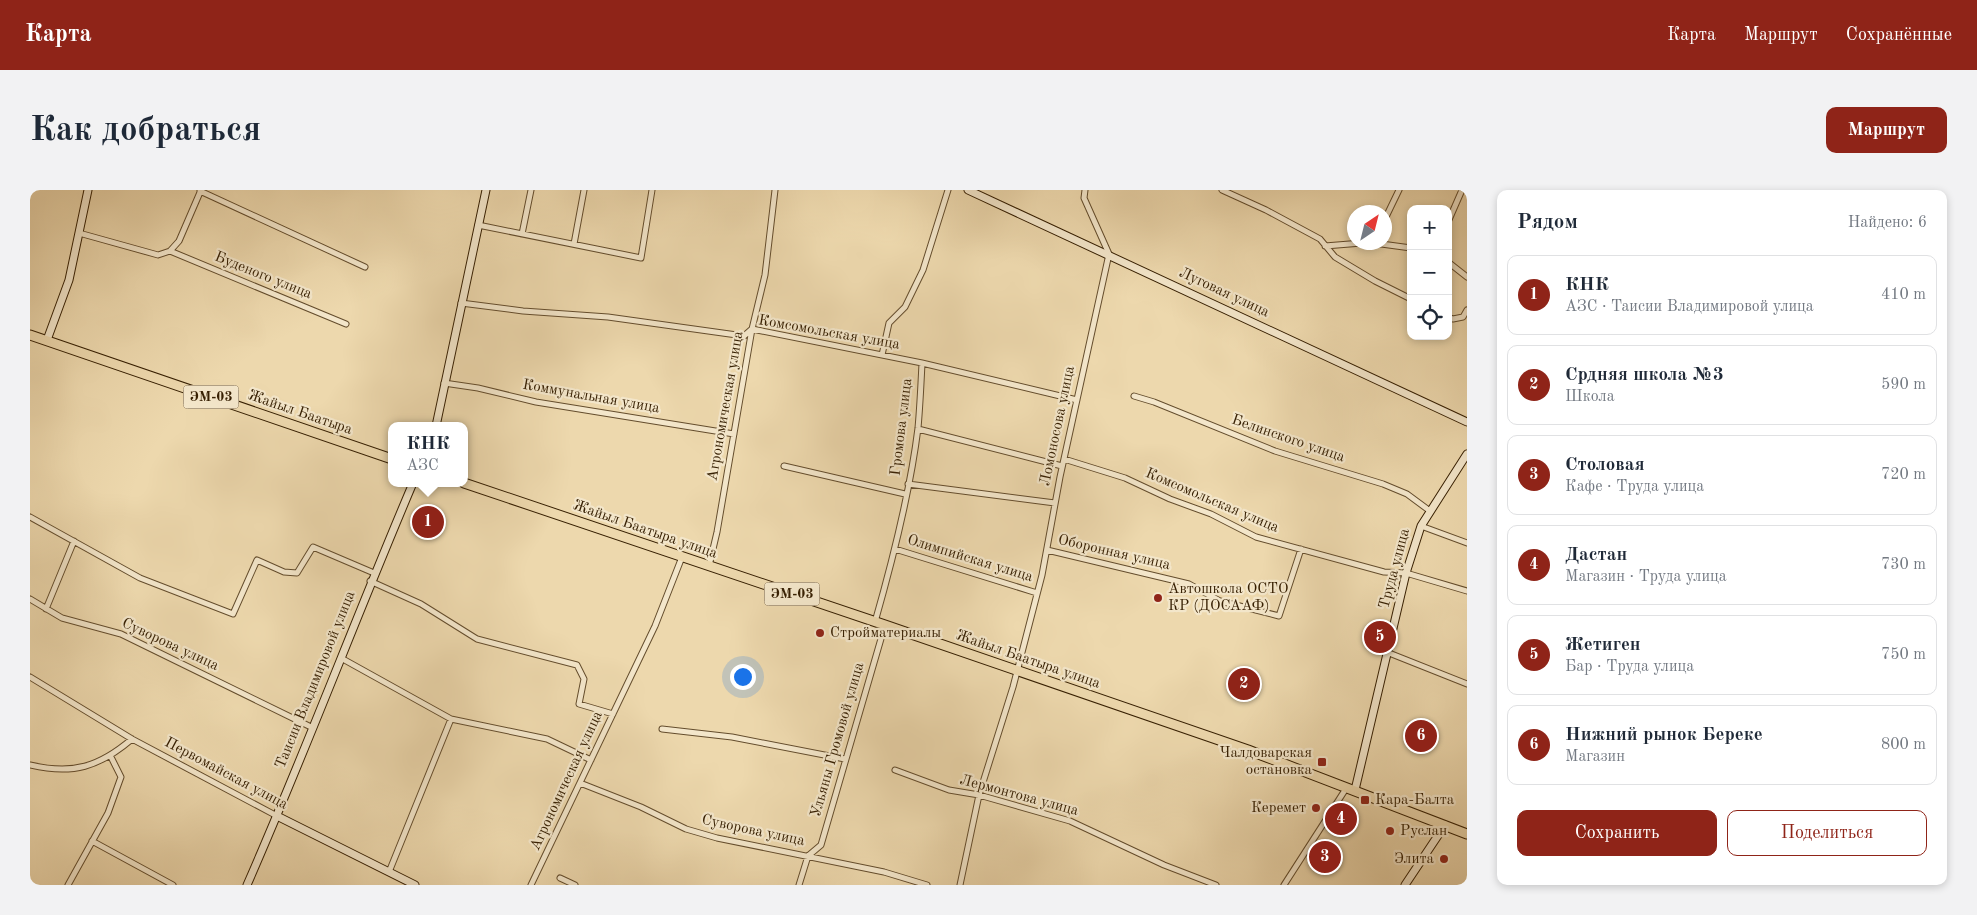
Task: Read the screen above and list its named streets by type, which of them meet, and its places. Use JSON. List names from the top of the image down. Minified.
{"streets":{"highway":["ЭМ-03","Жайыл Баатыра","Жайыл Баатыра улица"],"street":["Буденого улица","Луговая улица","Комсомольская улица","Коммунальная улица","Агрономическая улица","Ломоносова улица","Громова улица","Белинского улица","Оборонная улица","Олимпийская улица","Труда улица","Суворова улица","Таисии Владимировой улица","Ульяны Громовой улица","Первомайская улица","Лермонтова улица"]},"crossings":[["Луговая улица","Ломоносова улица"],["Комсомольская улица","Агрономическая улица"],["Комсомольская улица","Ломоносова улица"],["Комсомольская улица","Громова улица"],["Комсомольская улица","Оборонная улица"],["Комсомольская улица","Труда улица"],["Коммунальная улица","Агрономическая улица"],["Агрономическая улица","Жайыл Баатыра улица"],["Агрономическая улица","Суворова улица"],["Ломоносова улица","Жайыл Баатыра улица"],["Ломоносова улица","Оборонная улица"],["Ломоносова улица","Олимпийская улица"],["Ломоносова улица","Лермонтова улица"],["Громова улица","Жайыл Баатыра улица"],["Громова улица","Олимпийская улица"],["Белинского улица","Труда улица"],["Жайыл Баатыра улица","Труда улица"],["Жайыл Баатыра улица","Ульяны Громовой улица"],["Суворова улица","Таисии Владимировой улица"],["Суворова улица","Ульяны Громовой улица"],["Таисии Владимировой улица","Первомайская улица"]],"places":{"other":["Автошкола ОСТО КР (ДОСААФ)","Стройматериалы","Керемет","Руслан","Элита"],"transit":["Чалдоварская остановка","Кара-Балта"]},"north":"top right","page":{"header":"Карта","nav":["Карта","Маршрут","Сохранённые"],"buttons":["Маршрут",["Сохранить","Поделиться"]],"title":"Как добраться","heading":["Рядом","Найдено: 6"],"map_buttons":["+","−"],"list":[{"mark":"1","name":"КНК","note":"АЗС · Таисии Владимировой улица","value":"410 m"},{"mark":"2","name":"Срдняя школа №3","note":"Школа","value":"590 m"},{"mark":"3","name":"Столовая","note":"Кафе · Труда улица","value":"720 m"},{"mark":"4","name":"Дастан","note":"Магазин · Труда улица","value":"730 m"},{"mark":"5","name":"Жетиген","note":"Бар · Труда улица","value":"750 m"},{"mark":"6","name":"Нижний рынок Береке","note":"Магазин","value":"800 m"}],"popup":["КНК","АЗС"],"pins":["1","5","2","6","4","3"]}}
